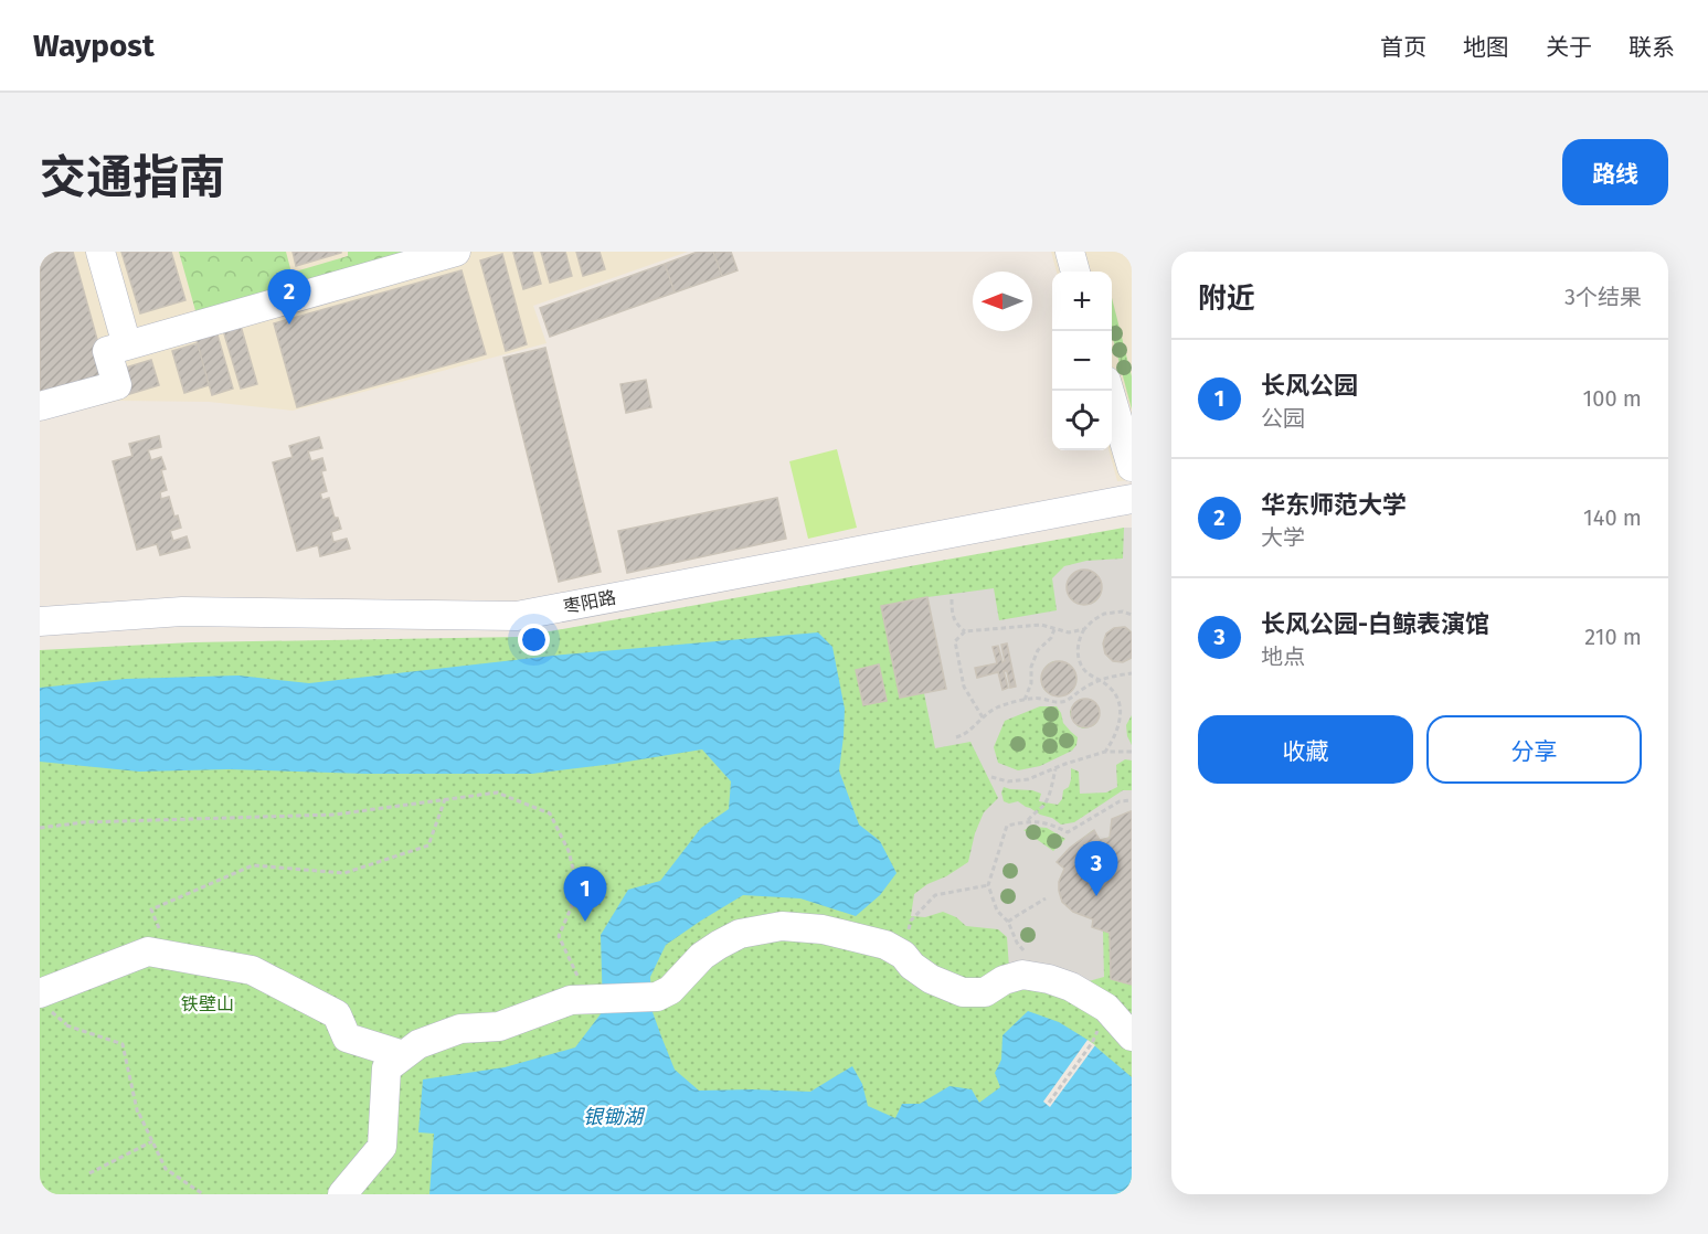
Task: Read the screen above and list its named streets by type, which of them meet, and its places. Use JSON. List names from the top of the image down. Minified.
{"streets":{"street":["枣阳路"]},"water":["银锄湖"],"parks":["铁壁山"],"north":"left","page":{"header":"Waypost","nav":["首页","地图","关于","联系"],"title":"交通指南","buttons":["路线",["收藏","分享"]],"heading":["附近","3个结果"],"pins":["2","3","1"],"map_buttons":["+","−"],"list":[{"mark":"1","name":"长风公园","note":"公园","value":"100 m"},{"mark":"2","name":"华东师范大学","note":"大学","value":"140 m"},{"mark":"3","name":"长风公园-白鲸表演馆","note":"地点","value":"210 m"}]}}
